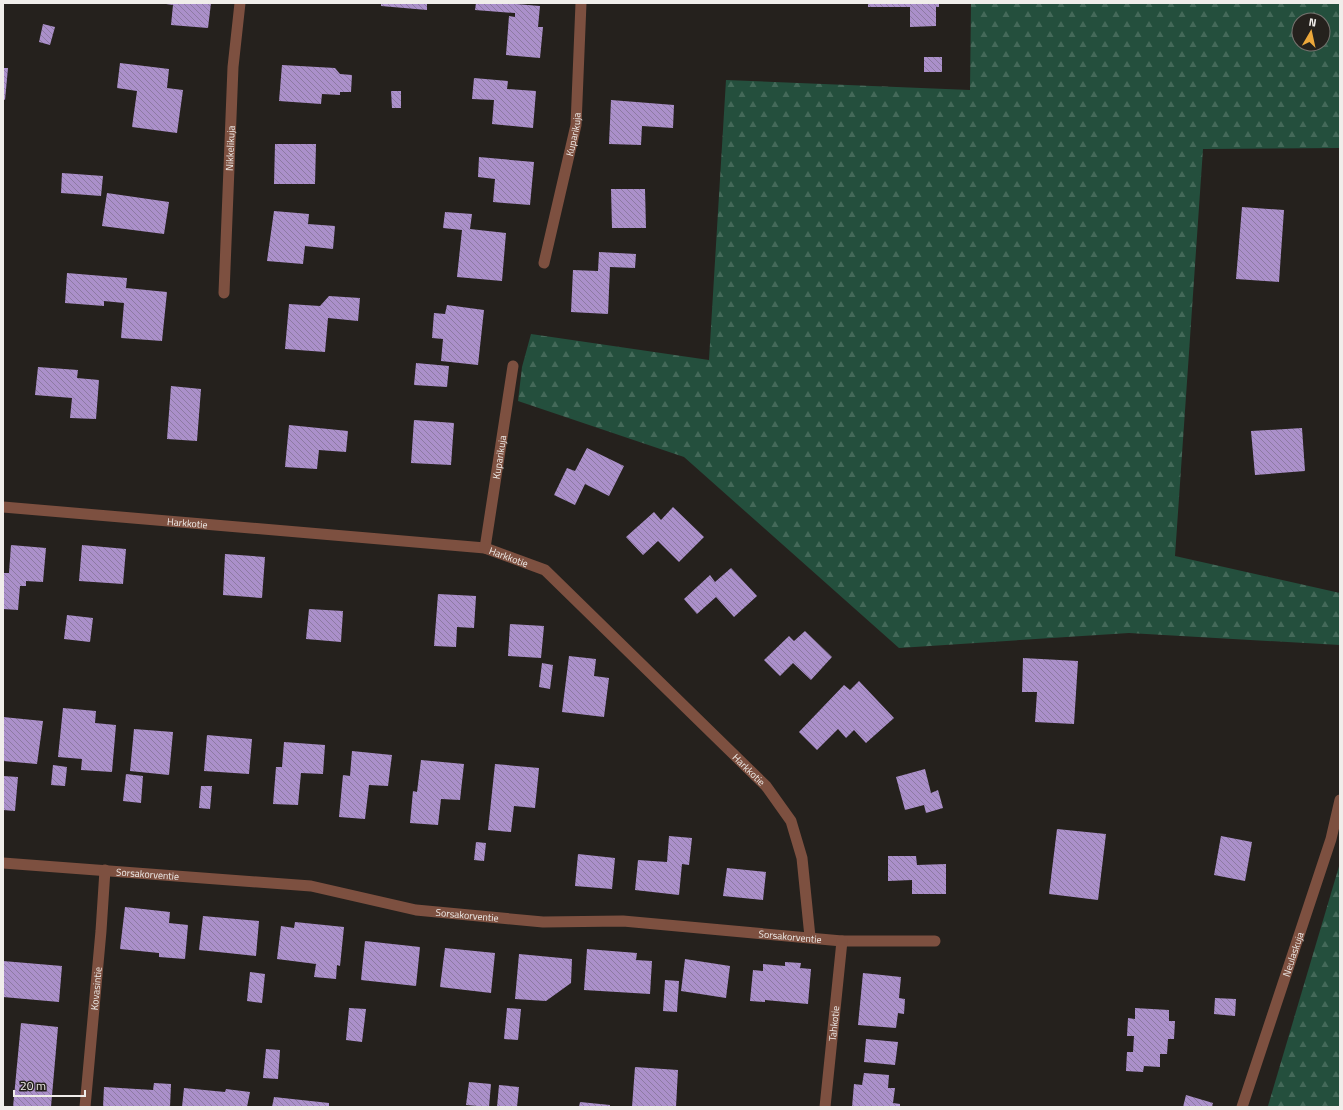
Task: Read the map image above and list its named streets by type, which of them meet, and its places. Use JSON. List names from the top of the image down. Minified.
{"streets":{"street":["Kuparikuja","Nikkelikuja","Harkkotie","Sorsakorventie","Neulaskuja","Kovasintie","Tahkotie"]},"crossings":[["Kuparikuja","Harkkotie"],["Harkkotie","Sorsakorventie"],["Sorsakorventie","Kovasintie"],["Sorsakorventie","Tahkotie"]],"scale_bar":"20 m","north":"top"}
